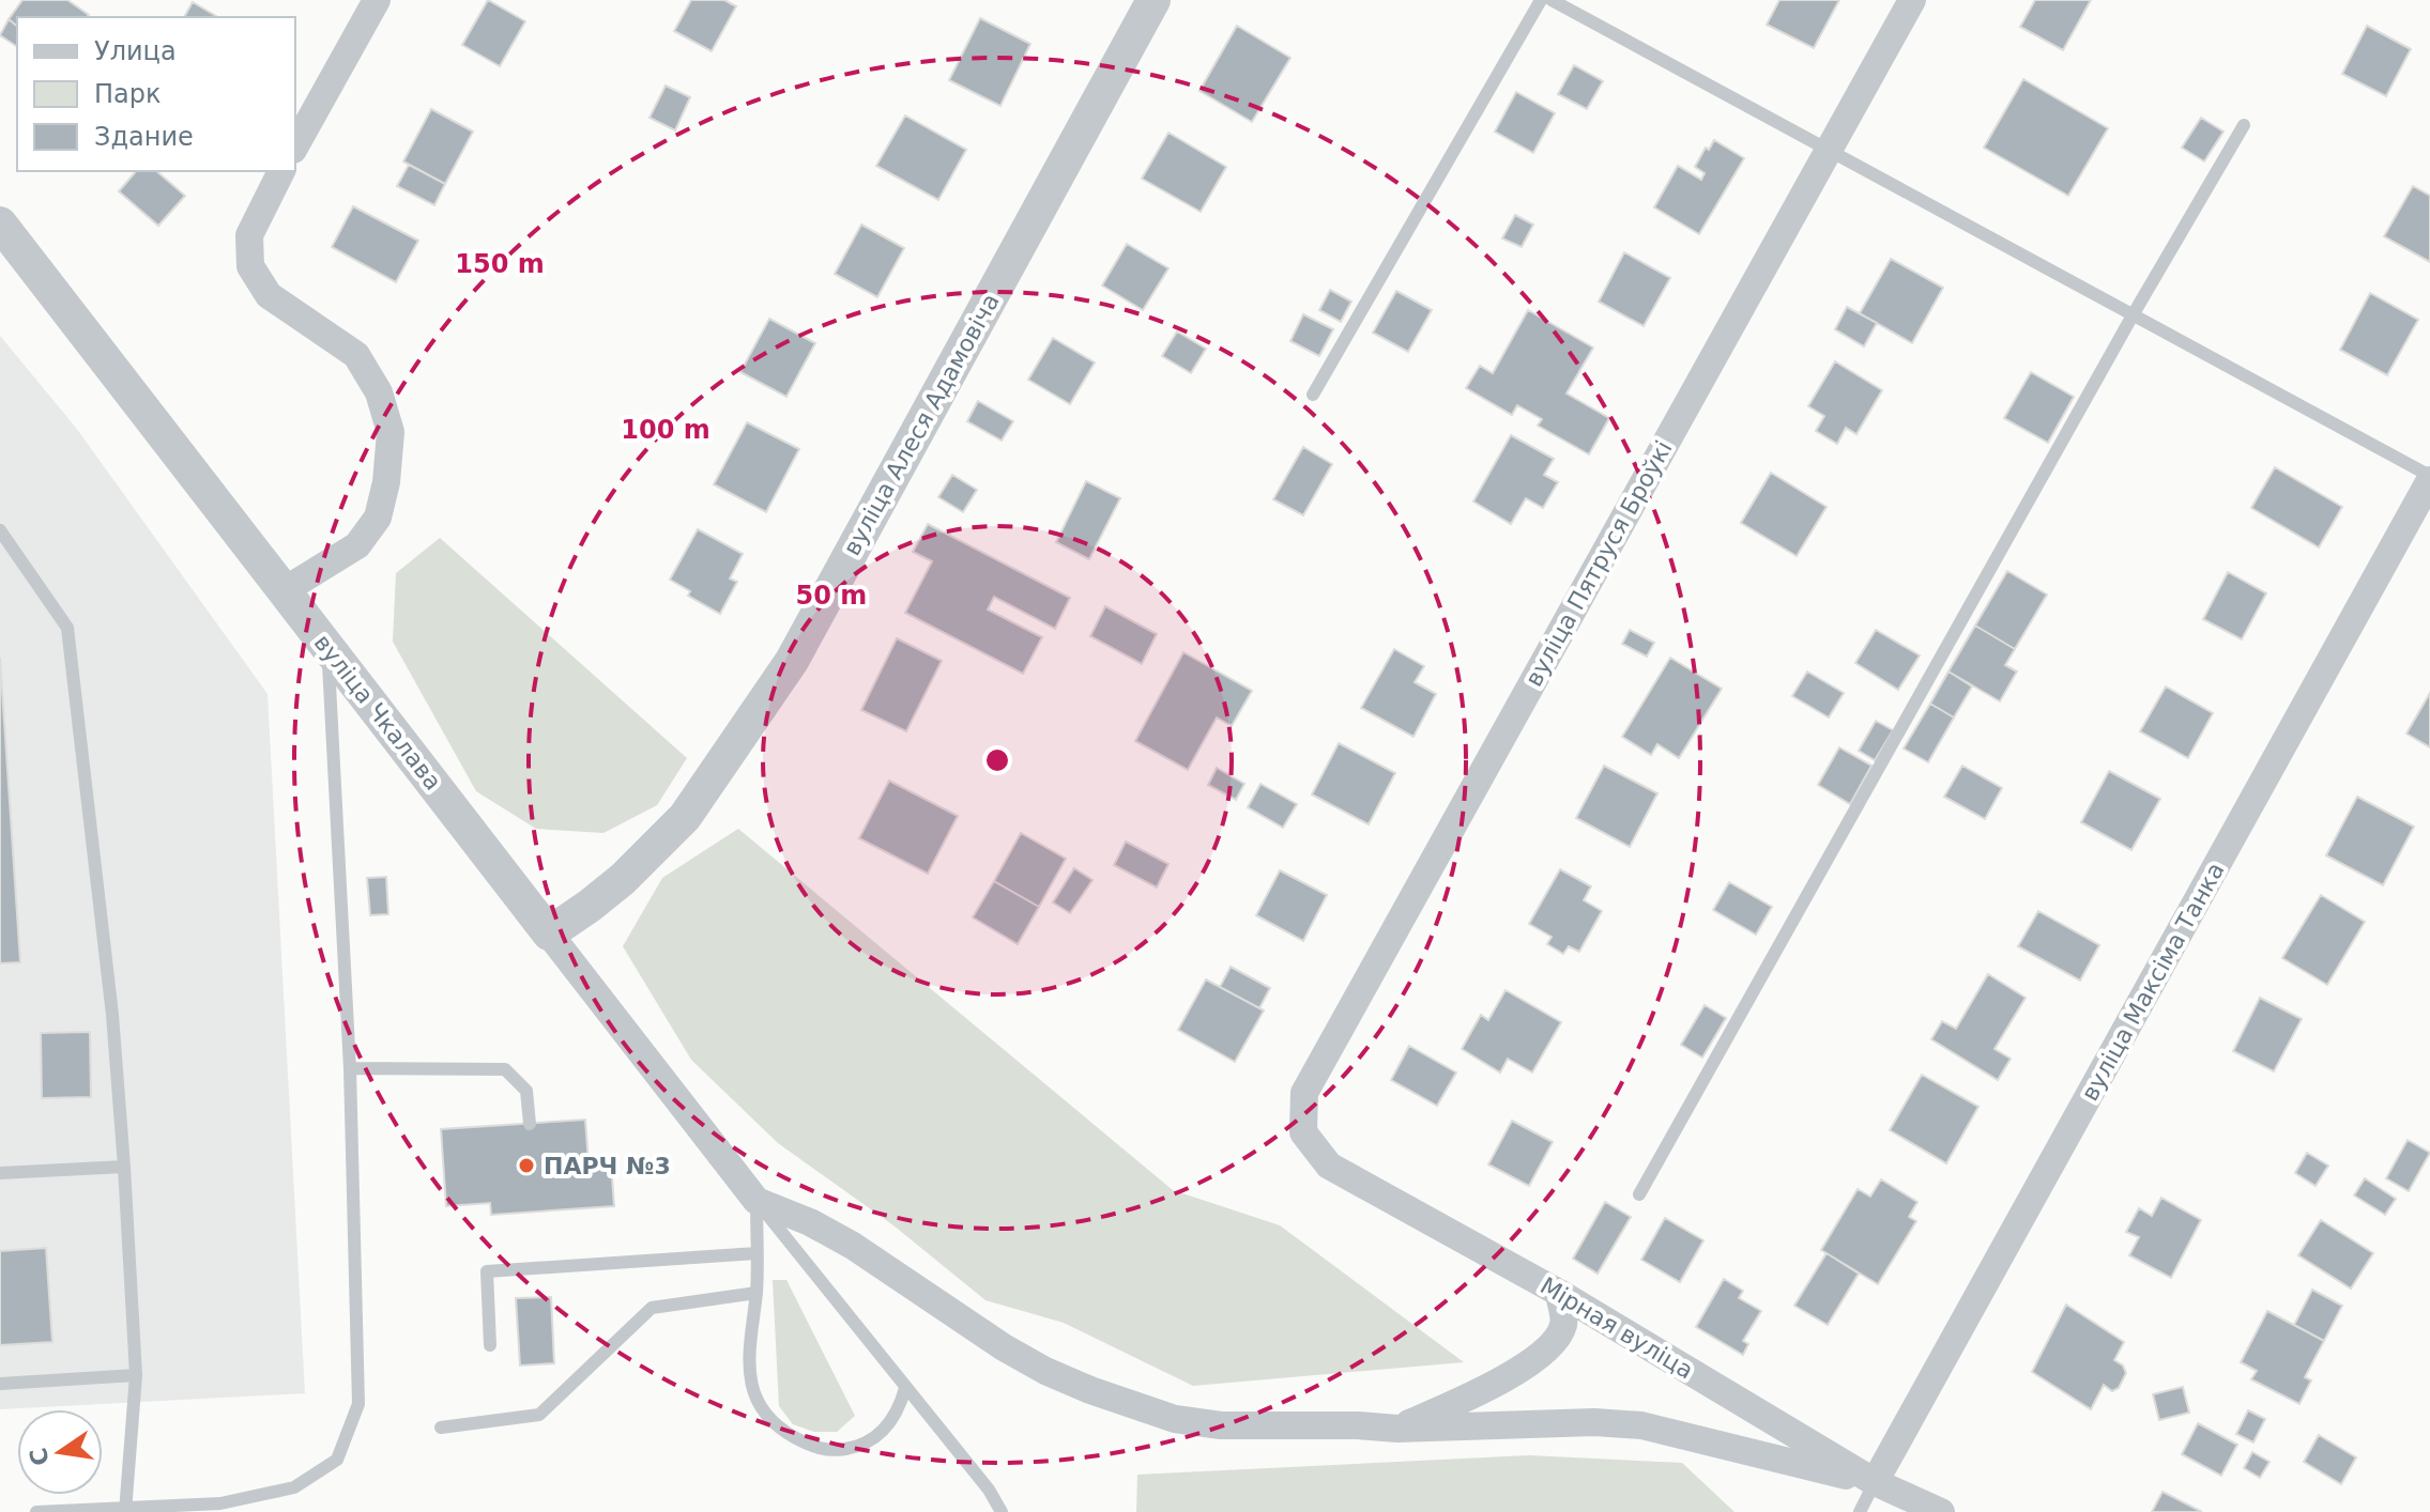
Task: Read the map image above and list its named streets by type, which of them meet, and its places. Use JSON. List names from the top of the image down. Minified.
{"streets":{"street":["вуліца Алеся Адамовіча","вуліца Пятруся Броўкі","вуліца Чкалава","вуліца Максіма Танка","Мірная вуліца"]},"crossings":[["вуліца Алеся Адамовіча","вуліца Чкалава"],["вуліца Пятруся Броўкі","Мірная вуліца"],["вуліца Максіма Танка","Мірная вуліца"]],"places":["ПАРЧ №3"],"legend":["Улица","Парк","Здание"],"north":"left","rings":["150 m","100 m","50 m"]}
